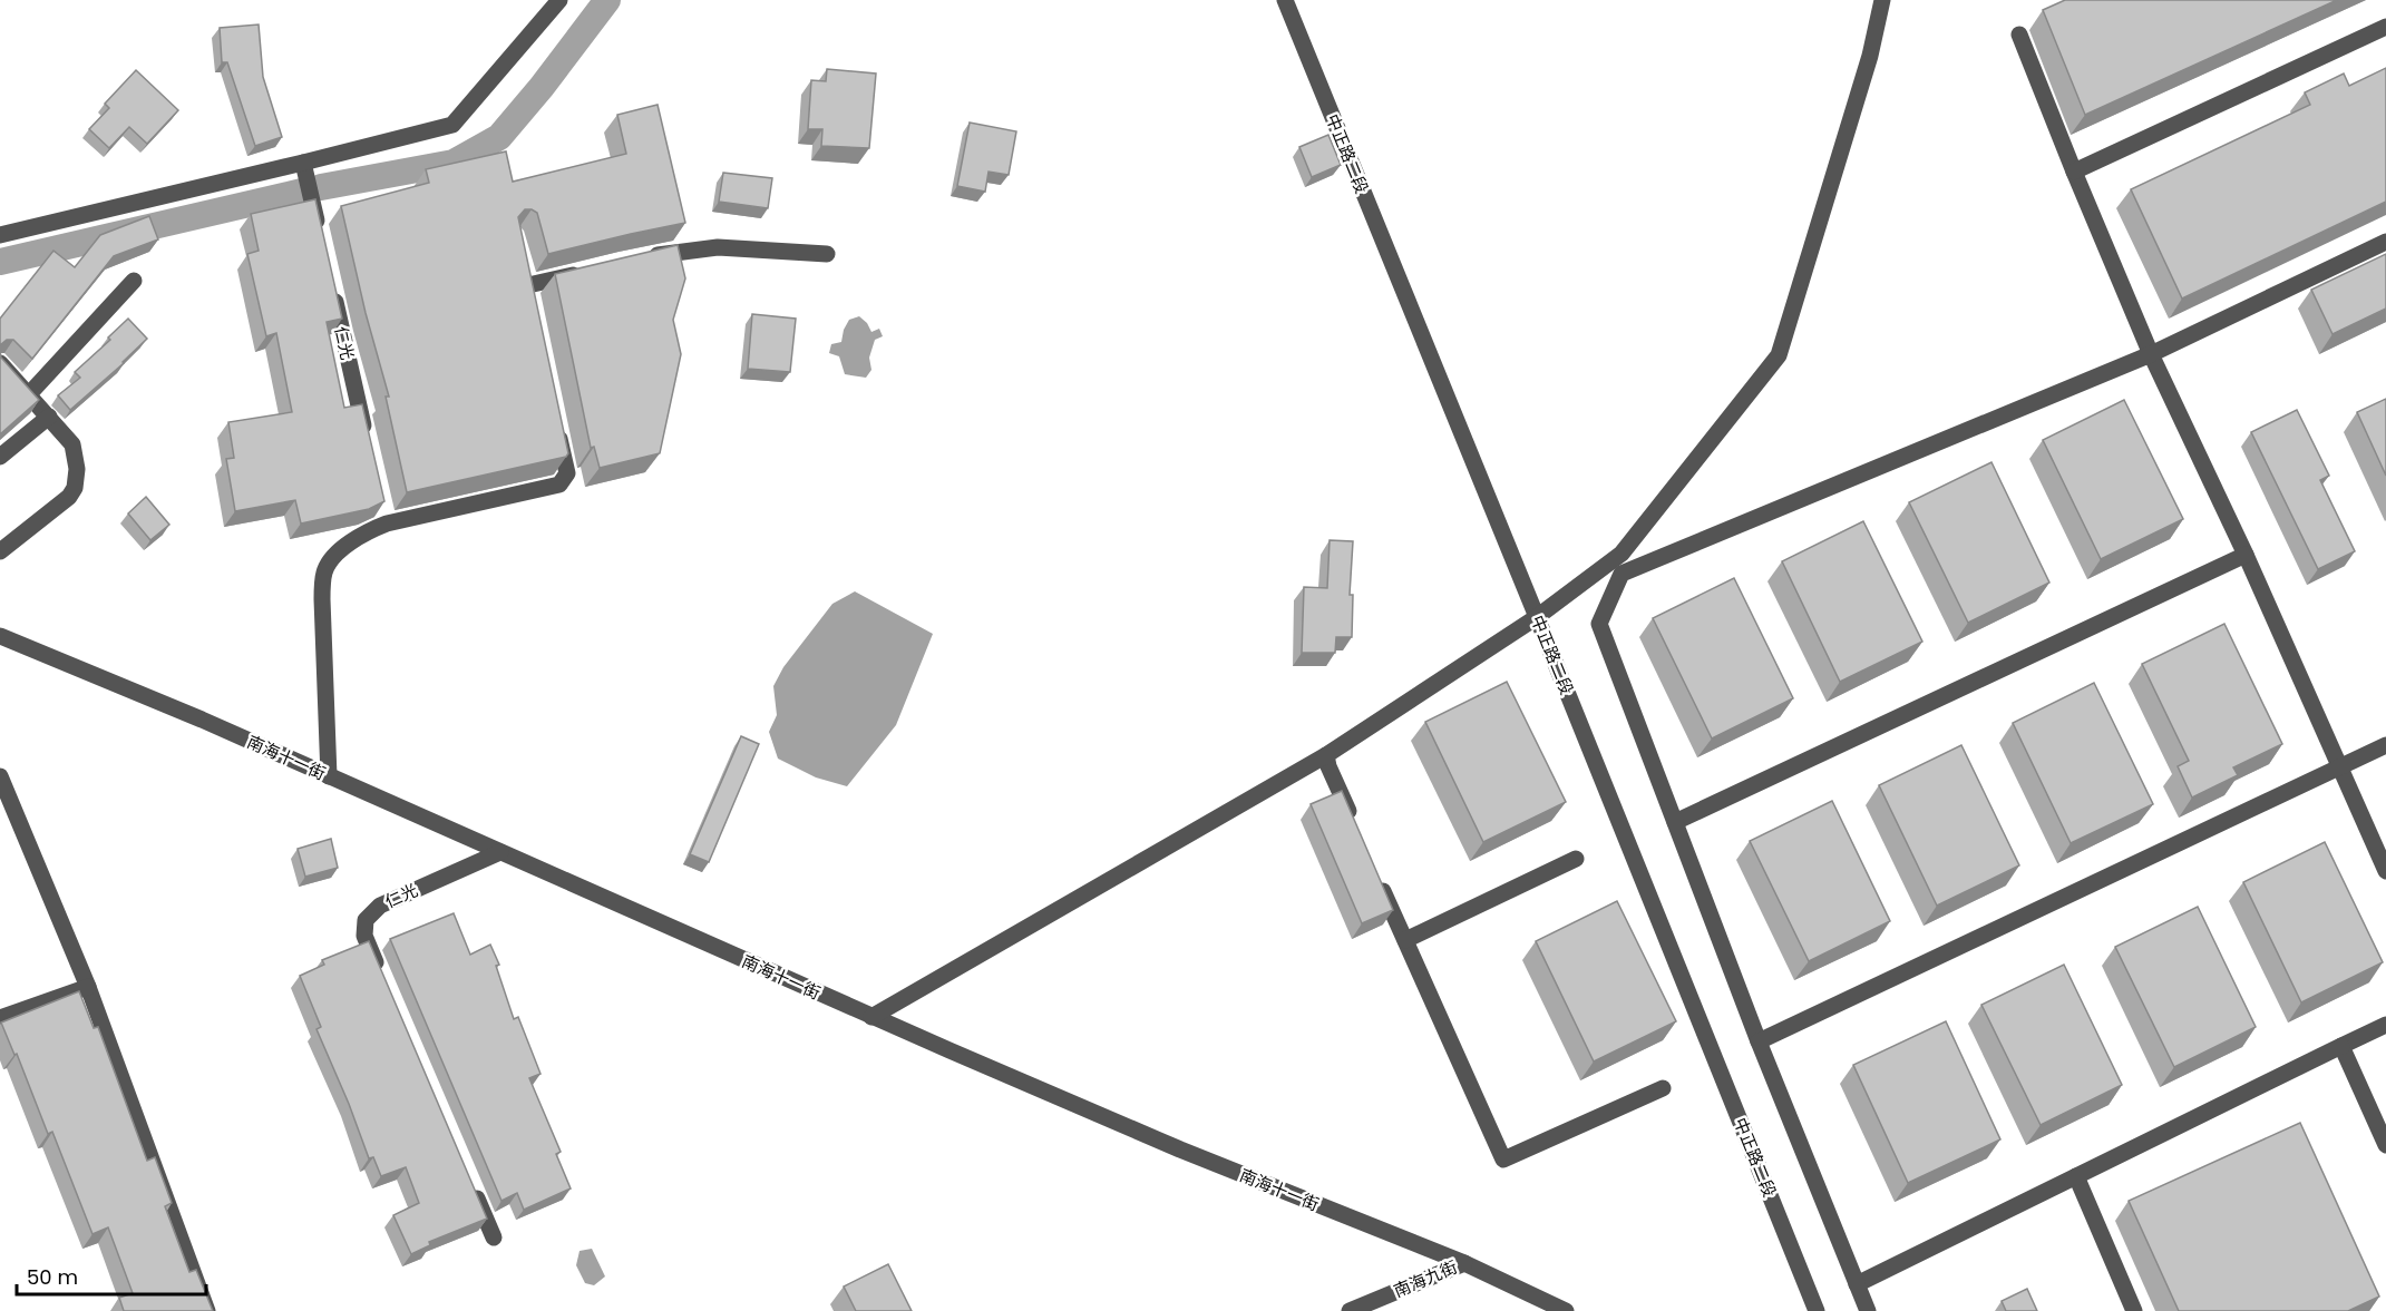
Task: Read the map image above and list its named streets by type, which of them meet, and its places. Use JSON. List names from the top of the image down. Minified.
{"streets":{"street":["中正路二段","仁光","南海十一街","南海九街"]},"crossings":[["仁光","南海十一街"],["南海十一街","南海九街"]],"scale_bar":"50 m"}
